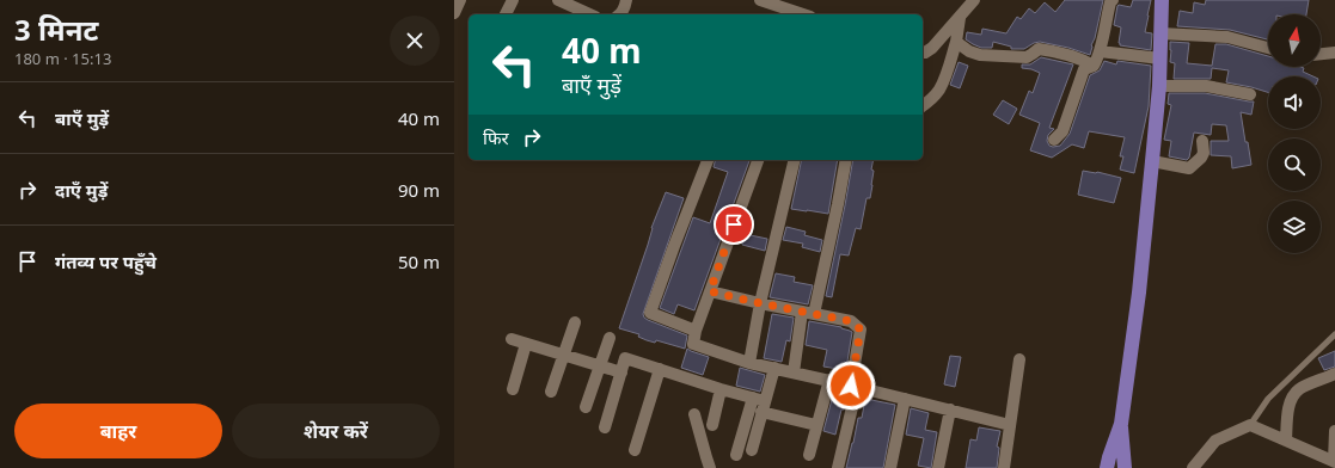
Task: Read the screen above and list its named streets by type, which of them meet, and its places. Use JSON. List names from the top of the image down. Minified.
{"north":"top","page":{"heading":["3 मिनट","180 m · 15:13"],"turn":["40 m","बाएँ मुड़ें"],"list":[{"name":"बाएँ मुड़ें","value":"40 m"},{"name":"दाएँ मुड़ें","value":"90 m"},{"name":"गंतव्य पर पहुँचे","value":"50 m"}],"then":"फिर","buttons":["बाहर","शेयर करें"]}}
